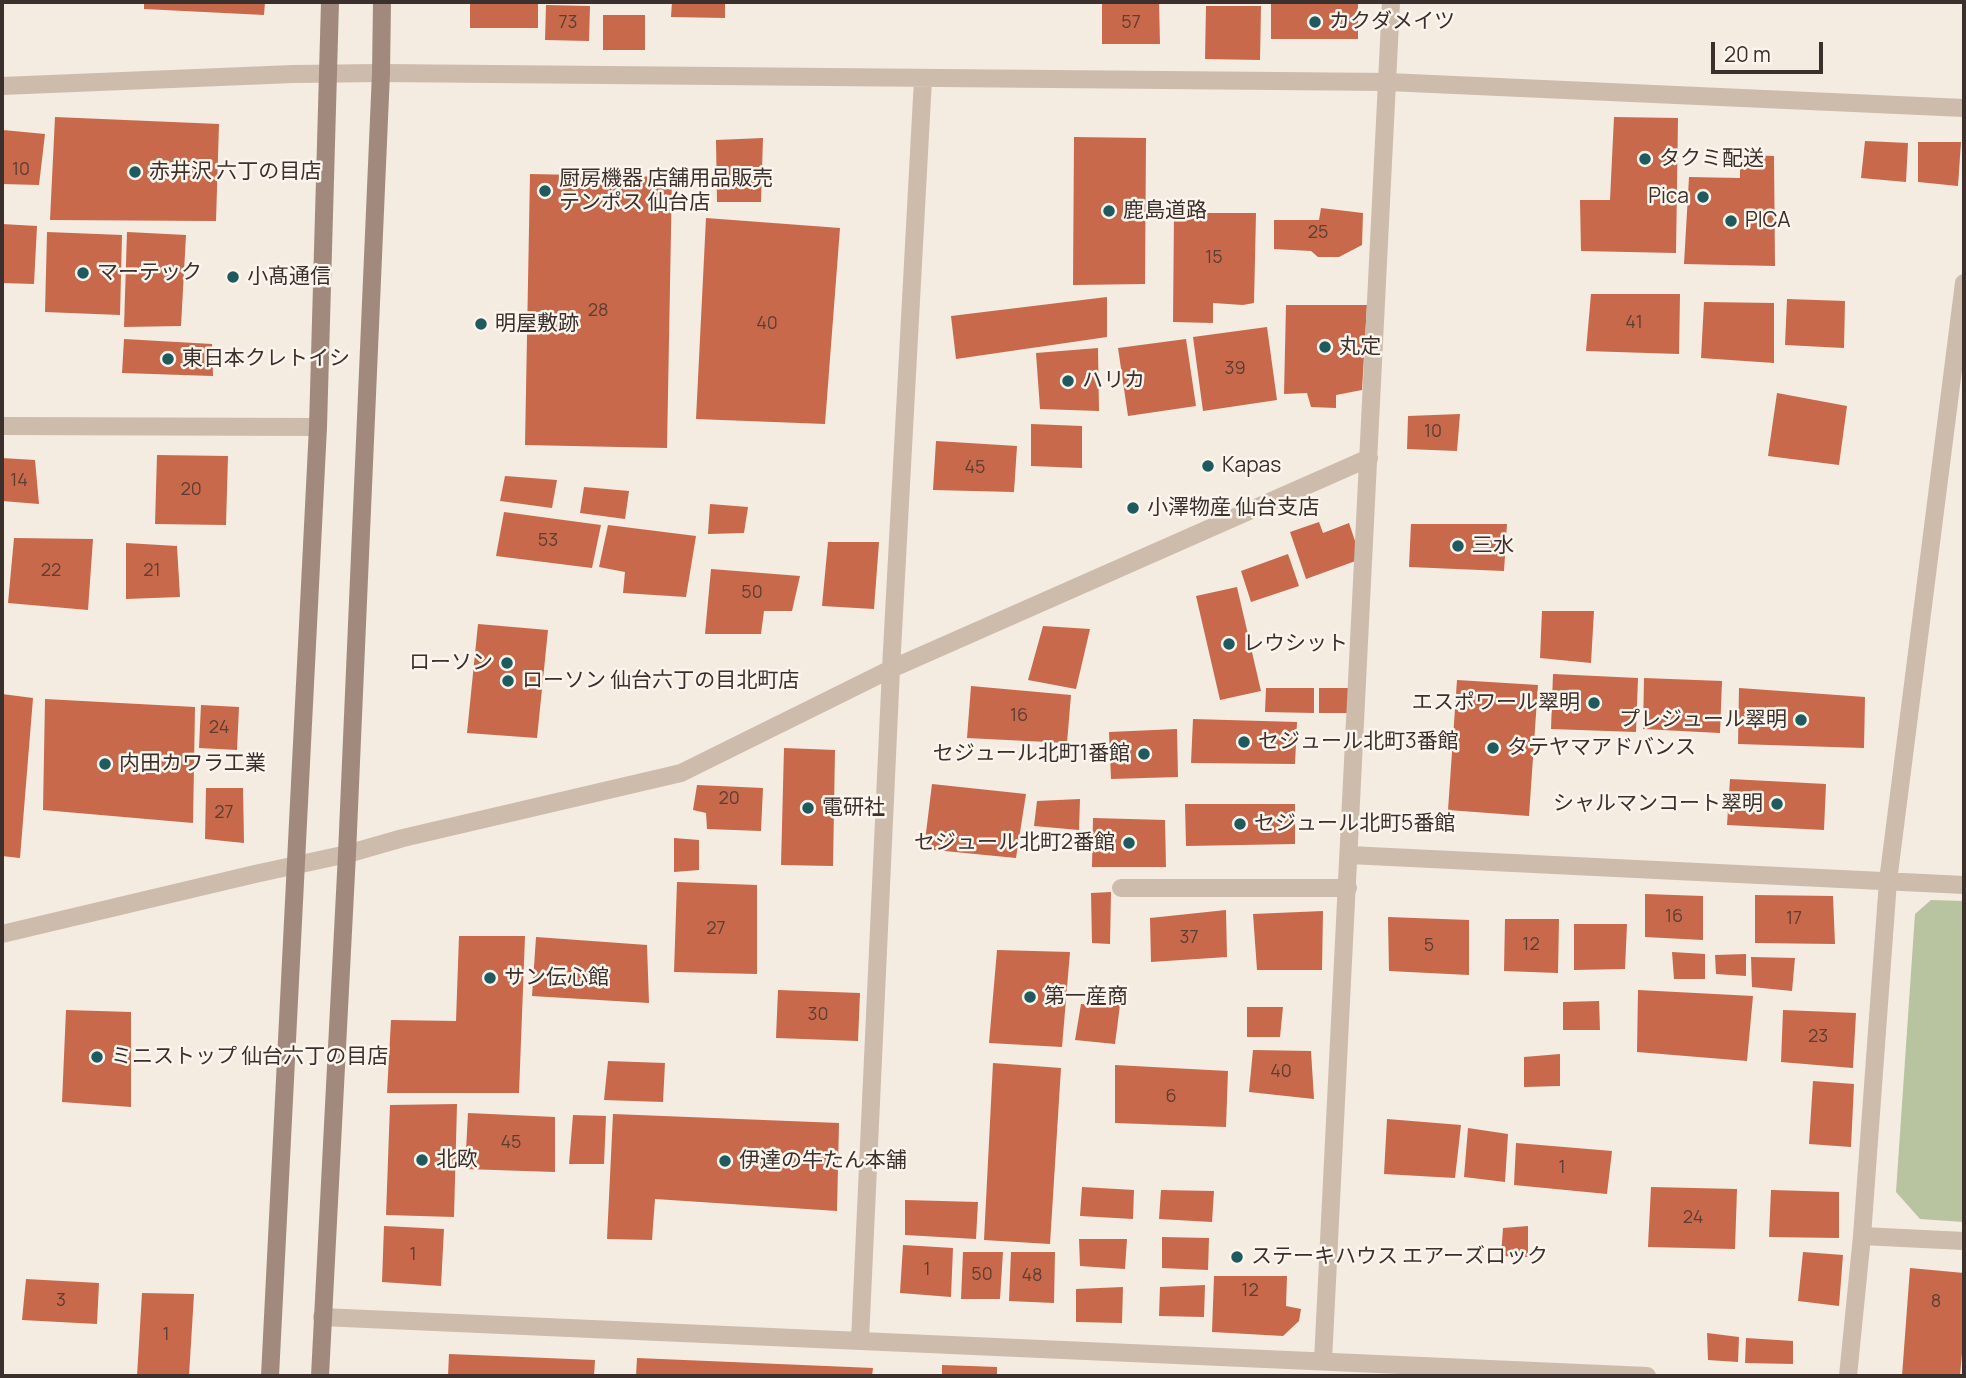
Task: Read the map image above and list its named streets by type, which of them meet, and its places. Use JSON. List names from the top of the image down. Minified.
{"places":["カクダメイツ","タクミ配送","赤井沢 六丁の目店","厨房機器 店舗用品販売 テンポス 仙台店","Pica","鹿島道路","PICA","マーテック","小髙通信","明屋敷跡","丸定","東日本クレトイシ","ハリカ","Kapas","小澤物産 仙台支店","三水","レウシット","ローソン","ローソン 仙台六丁の目北町店","エスポワール翠明","プレジュール翠明","セジュール北町3番館","タテヤマアドバンス","セジュール北町1番館","内田カワラ工業","シャルマンコート翠明","電研社","セジュール北町5番館","セジュール北町2番館","サン伝心館","第一産商","ミニストップ 仙台六丁の目店","北欧","伊達の牛たん本舗","ステーキハウス エアーズロック"],"house_numbers":["73","57","10","25","15","28","41","40","39","10","45","14","20","53","22","21","50","16","24","20","27","16","17","27","37","12","5","30","23","40","6","45","1","24","1","1","50","48","12","3","8","1"],"scale_bar":"20 m"}
